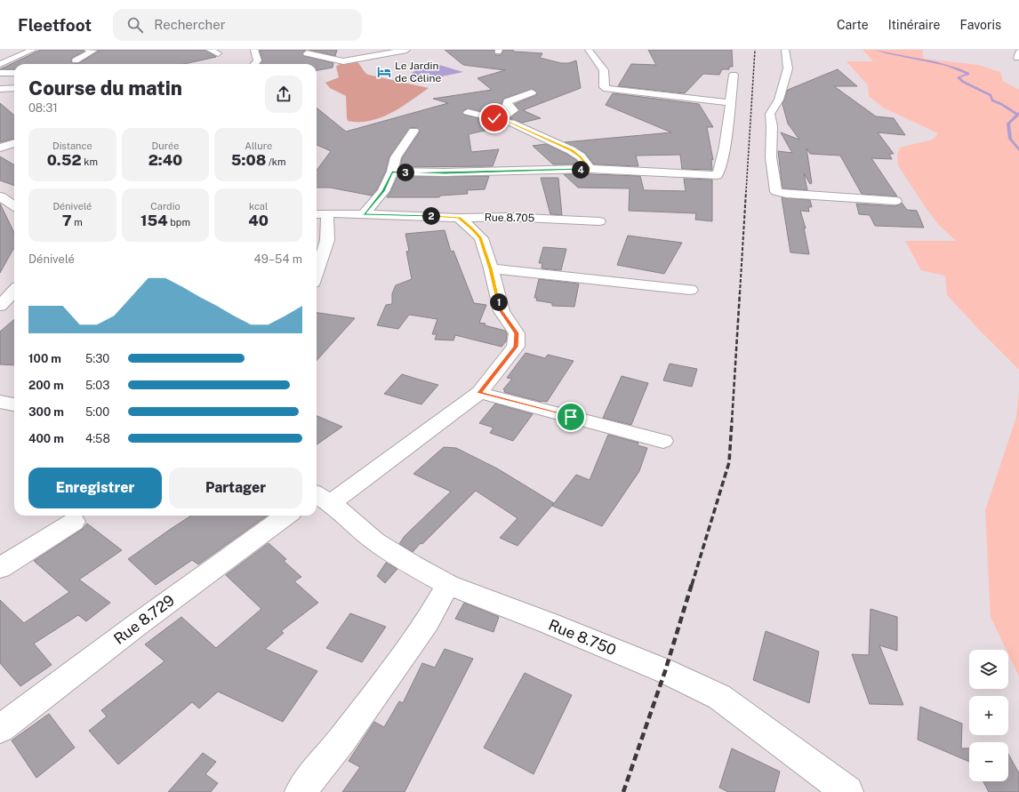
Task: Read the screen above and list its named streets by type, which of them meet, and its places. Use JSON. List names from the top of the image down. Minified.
{"streets":{"street":["Rue 8.705","Rue 8.729","Rue 8.750"]},"places":{"hotel":["Le Jardin de Céline"]},"page":{"header":"Fleetfoot","search":"Rechercher","nav":["Carte","Itinéraire","Favoris"],"heading":["Course du matin","08:31"],"stats":[["Distance","0.52 km"],["Durée","2:40"],["Allure","5:08 /km"],["Dénivelé","7 m"],["Cardio","154 bpm"],["kcal","40"]],"pins":["4","3","2","1"],"chart":["Dénivelé","49–54 m"],"list":[{"name":"100 m","note":"5:30"},{"name":"200 m","note":"5:03"},{"name":"300 m","note":"5:00"},{"name":"400 m","note":"4:58"}],"buttons":["Enregistrer","Partager"],"map_buttons":["+","−"]}}
